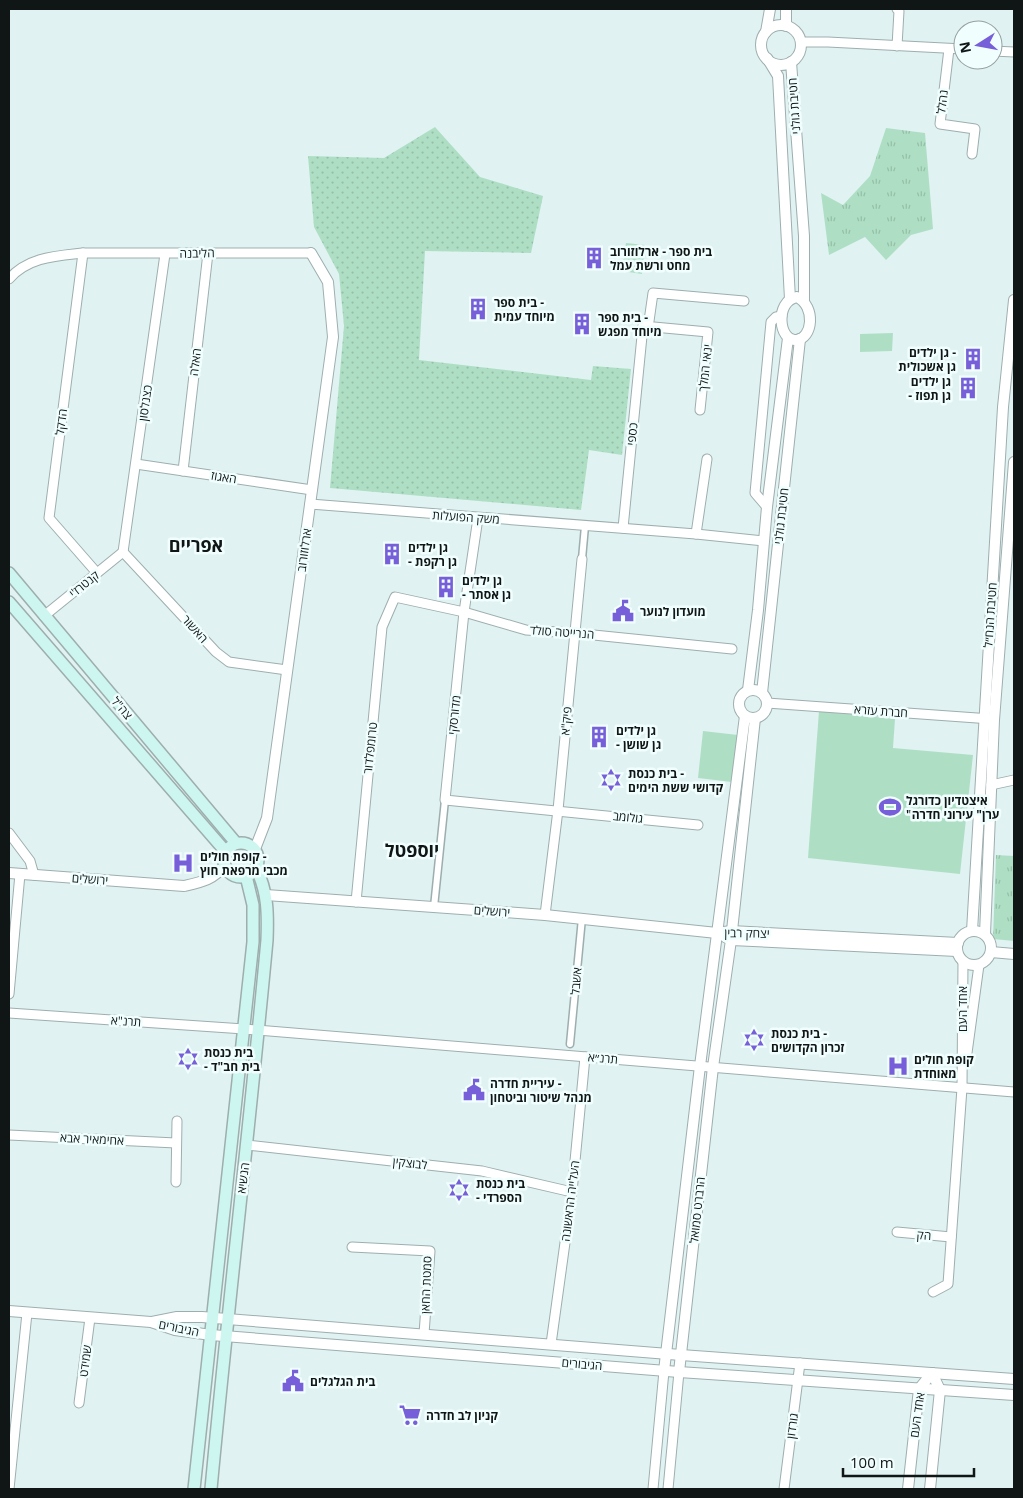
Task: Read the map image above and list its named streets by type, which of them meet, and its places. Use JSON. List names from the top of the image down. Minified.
{"streets":{"main road":["צה\"ל","הנשיא"],"street":["נהלל","חטיבת גולני","הליבנה","האלה","ינאי המלך","כצנלסון","הדקל","כספי","האגוז","משק הפועלות","ארלוזורוב","קנטרז'י","חטיבת הנח״ל","האשור","הנרייטה סולד","חברת עזרא","מדורסקי","פיק\"א","טרומפלדור","גולומב","ירושלים","יצחק רבין","אשבל","אחד העם","תרנ\"א","תרנ״א","אחימאיר אבא","לבוצקין","העלייה הראשונה","הרברט סמואל","הק","סמטת החאן","הגיבורים","שמידט","גורדון"]},"crossings":[["חטיבת גולני","חברת עזרא"],["הליבנה","האלה"],["הליבנה","כצנלסון"],["הליבנה","הדקל"],["הליבנה","ארלוזורוב"],["האלה","האגוז"],["ינאי המלך","כספי"],["כצנלסון","האגוז"],["כצנלסון","קנטרז'י"],["כצנלסון","האשור"],["הדקל","קנטרז'י"],["כספי","משק הפועלות"],["האגוז","ארלוזורוב"],["משק הפועלות","ארלוזורוב"],["משק הפועלות","מדורסקי"],["משק הפועלות","פיק\"א"],["ארלוזורוב","האשור"],["ארלוזורוב","צה\"ל"],["ארלוזורוב","ירושלים"],["ארלוזורוב","הנשיא"],["קנטרז'י","האשור"],["קנטרז'י","צה\"ל"],["חטיבת הנח״ל","חברת עזרא"],["חטיבת הנח״ל","יצחק רבין"],["חטיבת הנח״ל","אחד העם"],["הנרייטה סולד","מדורסקי"],["הנרייטה סולד","פיק\"א"],["הנרייטה סולד","טרומפלדור"],["צה\"ל","ירושלים"],["צה\"ל","הנשיא"],["פיק\"א","גולומב"],["פיק\"א","ירושלים"],["טרומפלדור","ירושלים"],["ירושלים","יצחק רבין"],["ירושלים","אשבל"],["ירושלים","הנשיא"],["ירושלים","הרברט סמואל"],["יצחק רבין","אחד העם"],["יצחק רבין","הרברט סמואל"],["אחד העם","תרנ״א"],["אחד העם","הק"],["אחד העם","הגיבורים"],["תרנ\"א","תרנ״א"],["תרנ\"א","הנשיא"],["תרנ״א","הנשיא"],["תרנ״א","העלייה הראשונה"],["תרנ״א","הרברט סמואל"],["לבוצקין","הנשיא"],["לבוצקין","העלייה הראשונה"],["הנשיא","הגיבורים"],["העלייה הראשונה","הגיבורים"],["הרברט סמואל","הגיבורים"],["סמטת החאן","הגיבורים"],["הגיבורים","שמידט"],["הגיבורים","גורדון"]],"districts":["אפריים","יוספטל"],"places":{"building":["בית ספר - ארלוזורוב מחט ורשת עמל","בית ספר - מיוחד עמית","בית ספר - מיוחד מפגש","גן ילדים - גן אשכולית","גן ילדים - גן תפוז","גן ילדים - גן רקפת","גן ילדים - גן אסתר","גן ילדים - גן שושן"],"public building":["מועדון לנוער","עיריית חדרה - מנהל שיטור וביטחון","בית הגלגלים"],"synagogue":["בית כנסת - קדושי ששת הימים","בית כנסת - זכרון הקדושים","בית כנסת - בית חב\"ד","בית כנסת - הספרדי"],"sports":["איצטדיון כדורגל \"ערן\" עירוני חדרה"],"hospital":["קופת חולים - מכבי מרפאת חוץ","קופת חולים מאוחדת"],"supermarket":["קניון לב חדרה"]},"scale_bar":"100 m","north":"left"}
